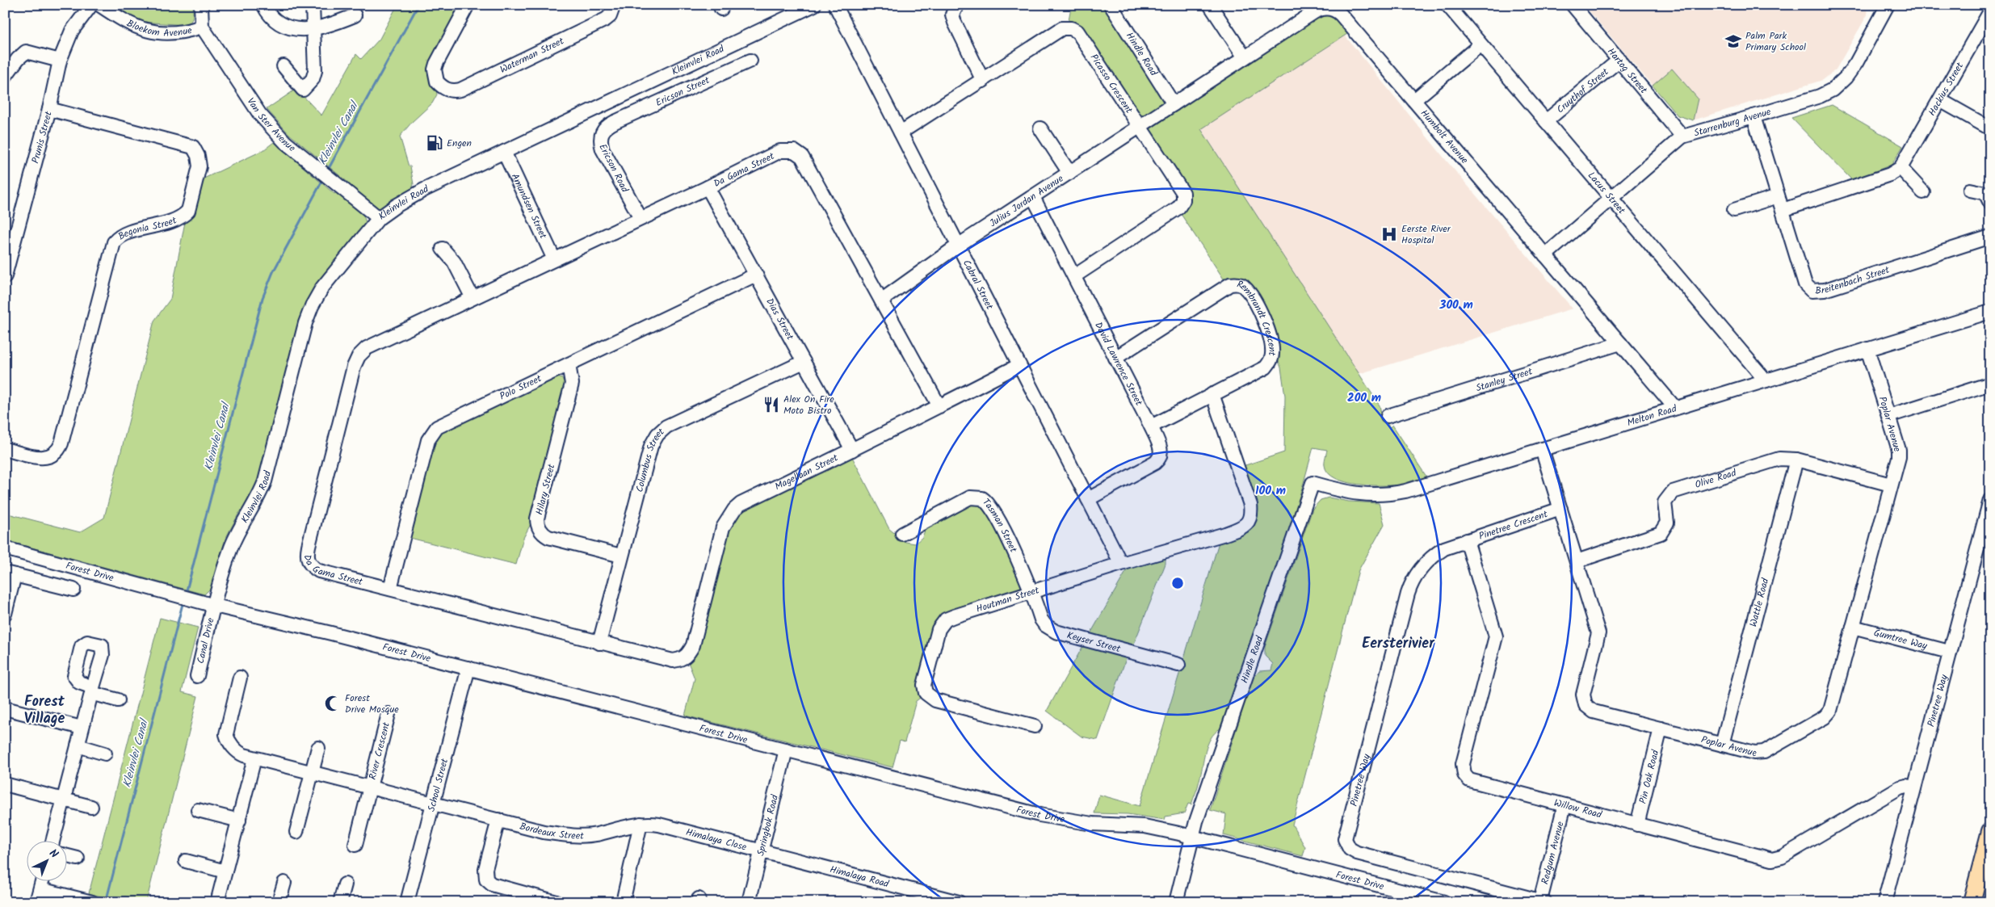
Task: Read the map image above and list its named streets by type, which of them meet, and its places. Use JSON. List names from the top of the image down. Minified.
{"streets":{"street":["Bloekom Avenue","Hindle Road","Waterman Street","Kleinvlei Road","Hartog Street","Picasso Crescent","Hackius Street","Cruythof Street","Ericson Street","Starrenburg Avenue","Van Ster Avenue","Humbolt Avenue","Prunis Street","Ericson Road","Da Gama Street","Lacus Street","Julius Jordan Avenue","Amundsen Street","Begonia Street","Breitenbach Street","Cabral Street","Dias Street","Rembrandt Crescent","David Lawrence Street","Stanley Street","Polo Street","Melton Road","Poplar Avenue","Columbus Street","Magellaan Street","Olive Road","Hilary Street","Pinetree Crescent","Tasman Street","Forest Drive","Houtman Street","Wattle Road","Gumtree Way","Canal Drive","Keyser Street","Pinetree Way","River Crescent","Pin Oak Road","School Street","Willow Road","Springbok Road","Bordeaux Street","Himalaya Close","Redgum Avenue","Himalaya Road"]},"crossings":[["Bloekom Avenue","Van Ster Avenue"],["Hindle Road","Humbolt Avenue"],["Hindle Road","Julius Jordan Avenue"],["Hindle Road","Melton Road"],["Hindle Road","Forest Drive"],["Kleinvlei Road","Van Ster Avenue"],["Kleinvlei Road","Amundsen Street"],["Kleinvlei Road","Forest Drive"],["Kleinvlei Road","Canal Drive"],["Hartog Street","Cruythof Street"],["Hartog Street","Starrenburg Avenue"],["Picasso Crescent","Julius Jordan Avenue"],["Picasso Crescent","Cabral Street"],["Picasso Crescent","David Lawrence Street"],["Cruythof Street","Lacus Street"],["Ericson Street","Ericson Road"],["Starrenburg Avenue","Humbolt Avenue"],["Starrenburg Avenue","Lacus Street"],["Starrenburg Avenue","Breitenbach Street"],["Humbolt Avenue","Julius Jordan Avenue"],["Humbolt Avenue","Stanley Street"],["Humbolt Avenue","Melton Road"],["Prunis Street","Begonia Street"],["Ericson Road","Da Gama Street"],["Da Gama Street","Julius Jordan Avenue"],["Da Gama Street","Amundsen Street"],["Da Gama Street","Dias Street"],["Da Gama Street","Polo Street"],["Da Gama Street","Columbus Street"],["Da Gama Street","Magellaan Street"],["Lacus Street","Melton Road"],["Julius Jordan Avenue","Cabral Street"],["Julius Jordan Avenue","David Lawrence Street"],["Cabral Street","David Lawrence Street"],["Cabral Street","Magellaan Street"],["Cabral Street","Houtman Street"],["Dias Street","Polo Street"],["Dias Street","Columbus Street"],["Dias Street","Magellaan Street"],["Rembrandt Crescent","David Lawrence Street"],["Rembrandt Crescent","Houtman Street"],["Polo Street","Hilary Street"],["Melton Road","Poplar Avenue"],["Poplar Avenue","Olive Road"],["Poplar Avenue","Pinetree Crescent"],["Poplar Avenue","Wattle Road"],["Poplar Avenue","Gumtree Way"],["Poplar Avenue","Pin Oak Road"],["Columbus Street","Hilary Street"],["Olive Road","Wattle Road"],["Pinetree Crescent","Pinetree Way"],["Pinetree Crescent","Willow Road"],["Tasman Street","Houtman Street"],["Tasman Street","Keyser Street"],["Forest Drive","Canal Drive"],["Forest Drive","School Street"],["Forest Drive","Springbok Road"],["Houtman Street","Keyser Street"],["Gumtree Way","Pinetree Way"],["Pinetree Way","Willow Road"],["Pinetree Way","Redgum Avenue"],["River Crescent","School Street"],["River Crescent","Bordeaux Street"],["Pin Oak Road","Willow Road"],["School Street","Bordeaux Street"],["Willow Road","Redgum Avenue"],["Springbok Road","Himalaya Close"],["Springbok Road","Himalaya Road"],["Bordeaux Street","Himalaya Close"],["Himalaya Close","Himalaya Road"]],"districts":["Eersterivier","Forest Village"],"water":["Kleinvlei Canal"],"places":{"school or university":["Palm Park Primary School"],"fuel station":["Engen"],"hospital":["Eerste River Hospital"],"restaurant":["Alex On Fire Moto Bistro"],"mosque":["Forest Drive Mosque"]},"north":"top right","rings":["300 m","200 m","100 m"]}
